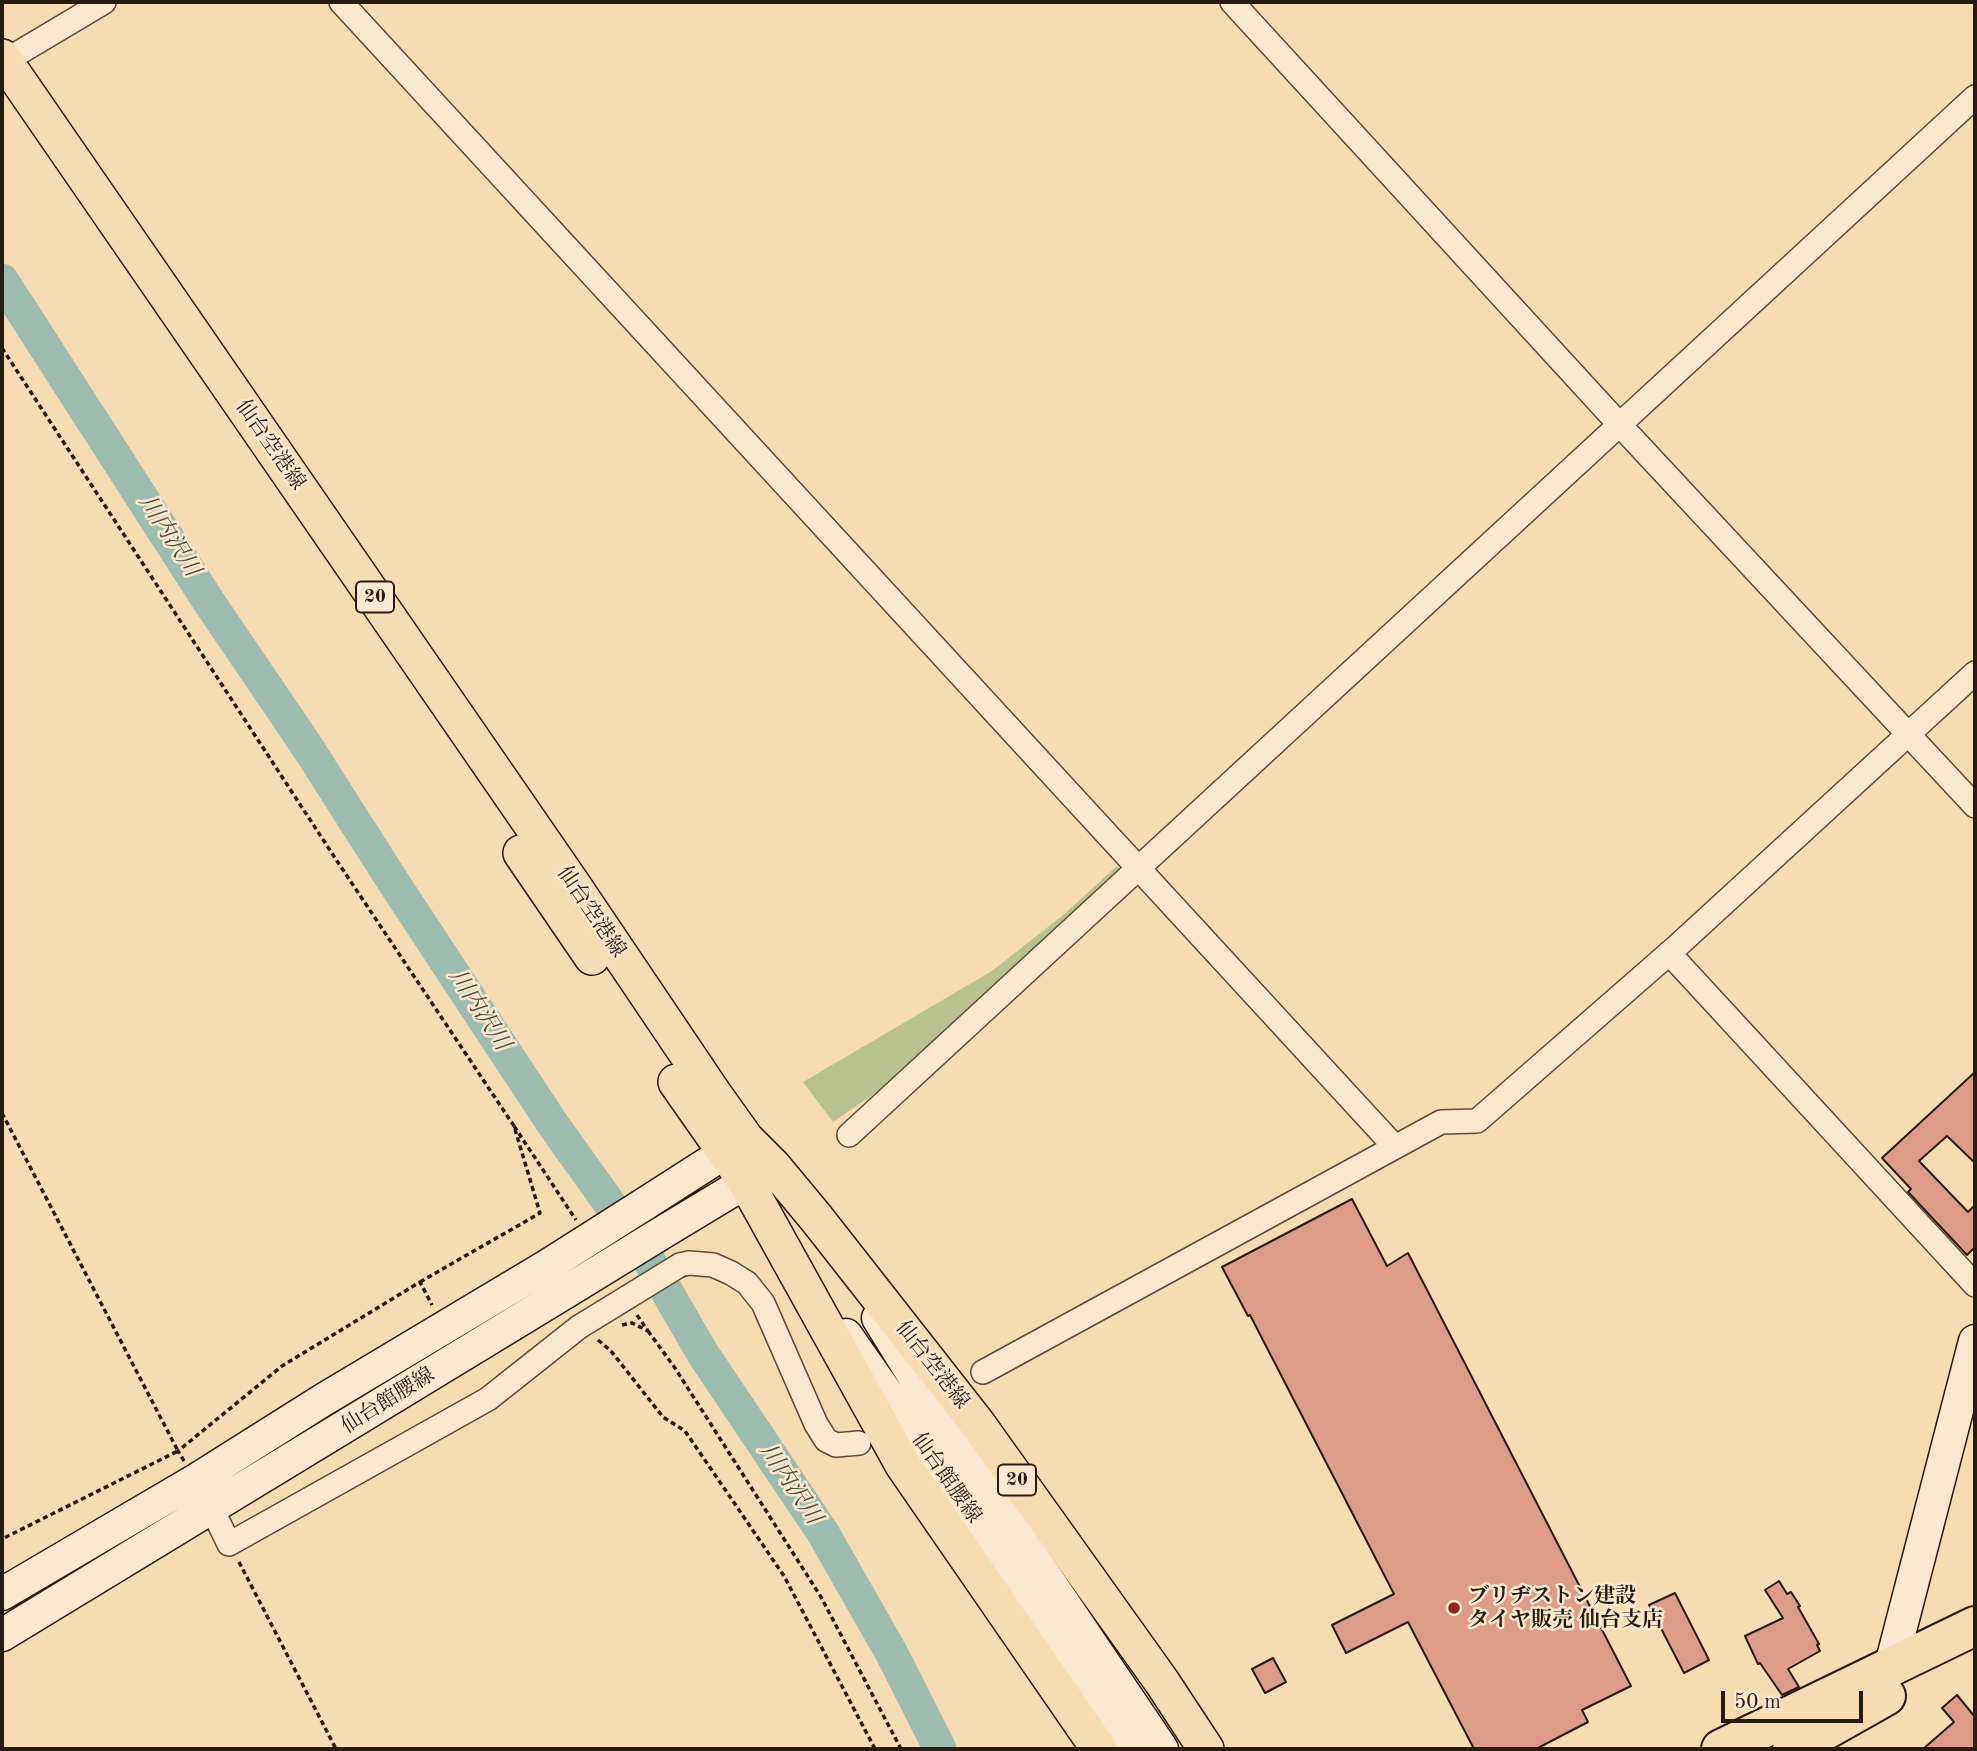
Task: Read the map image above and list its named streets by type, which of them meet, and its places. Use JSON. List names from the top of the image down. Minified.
{"streets":{"main road":["仙台空港線","20","仙台館腰線"]},"crossings":[["仙台空港線","仙台館腰線"]],"water":["川内沢川"],"places":["ブリヂストン建設 タイヤ販売 仙台支店"],"scale_bar":"50 m"}
